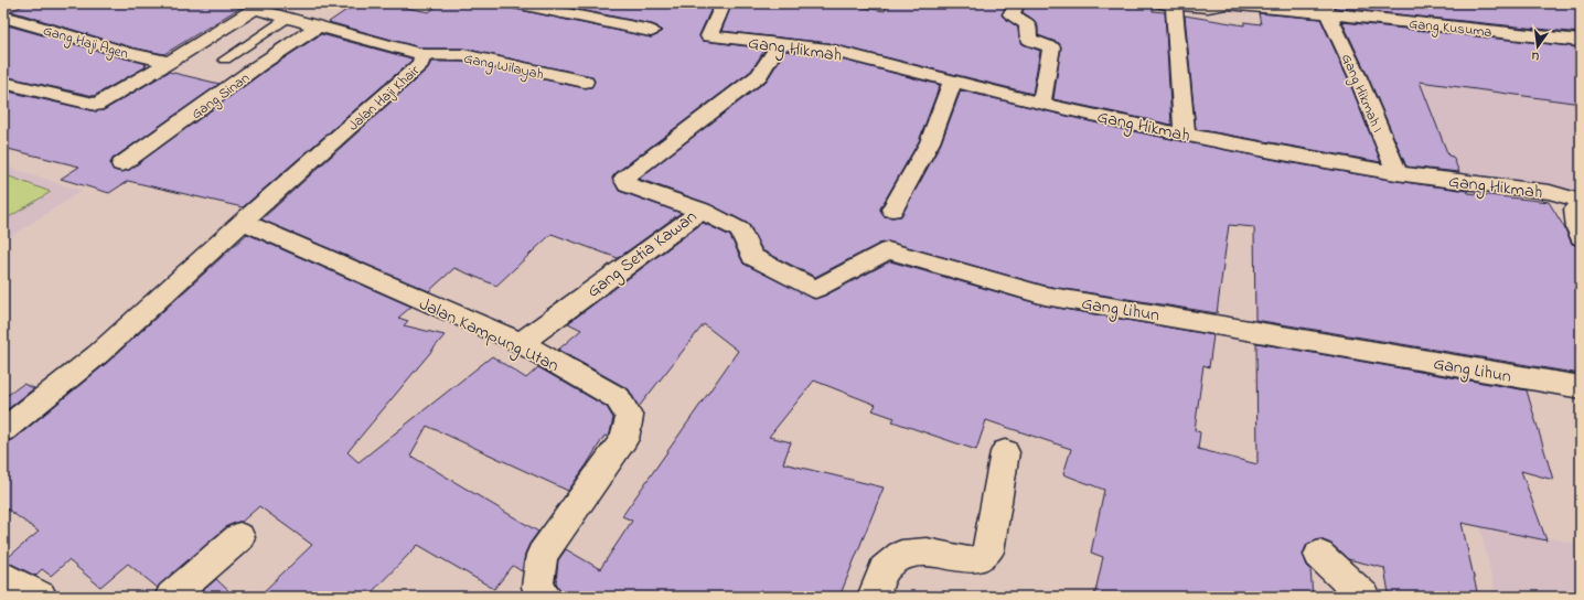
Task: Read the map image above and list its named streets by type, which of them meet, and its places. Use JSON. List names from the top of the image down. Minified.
{"streets":{"street":["Gang Kusuma","Gang Haji Agen","Gang Hikmah","Gang Wilayah","Gang Hikmah I","Gang Sinan","Jalan Haji Khair","Gang Setia Kawan","Gang Lihun","Jalan Kampung Utan"]},"crossings":[["Gang Kusuma","Gang Hikmah I"],["Gang Haji Agen","Jalan Haji Khair"],["Gang Hikmah","Gang Hikmah I"],["Gang Hikmah","Gang Setia Kawan"],["Gang Wilayah","Jalan Haji Khair"],["Gang Sinan","Jalan Haji Khair"],["Jalan Haji Khair","Jalan Kampung Utan"],["Gang Setia Kawan","Gang Lihun"],["Gang Setia Kawan","Jalan Kampung Utan"]],"north":"bottom"}
